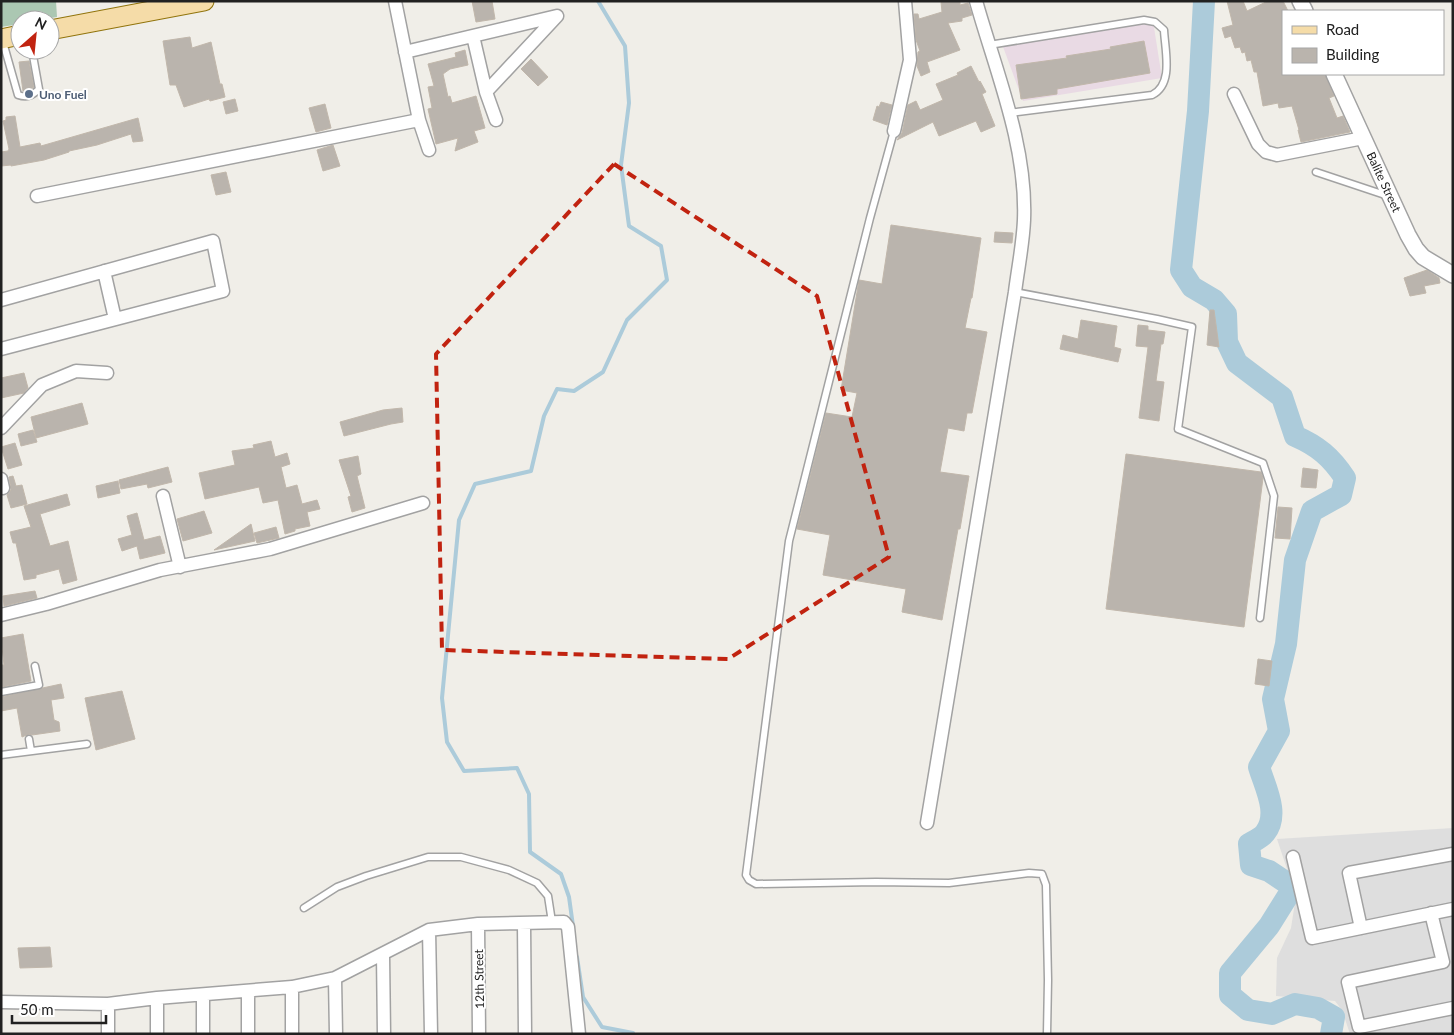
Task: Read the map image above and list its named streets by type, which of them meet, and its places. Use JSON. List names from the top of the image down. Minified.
{"streets":{"street":["Balite Street","12th Street"]},"places":["Uno Fuel"],"legend":["Road","Building"],"scale_bar":"50 m","north":"top right"}
